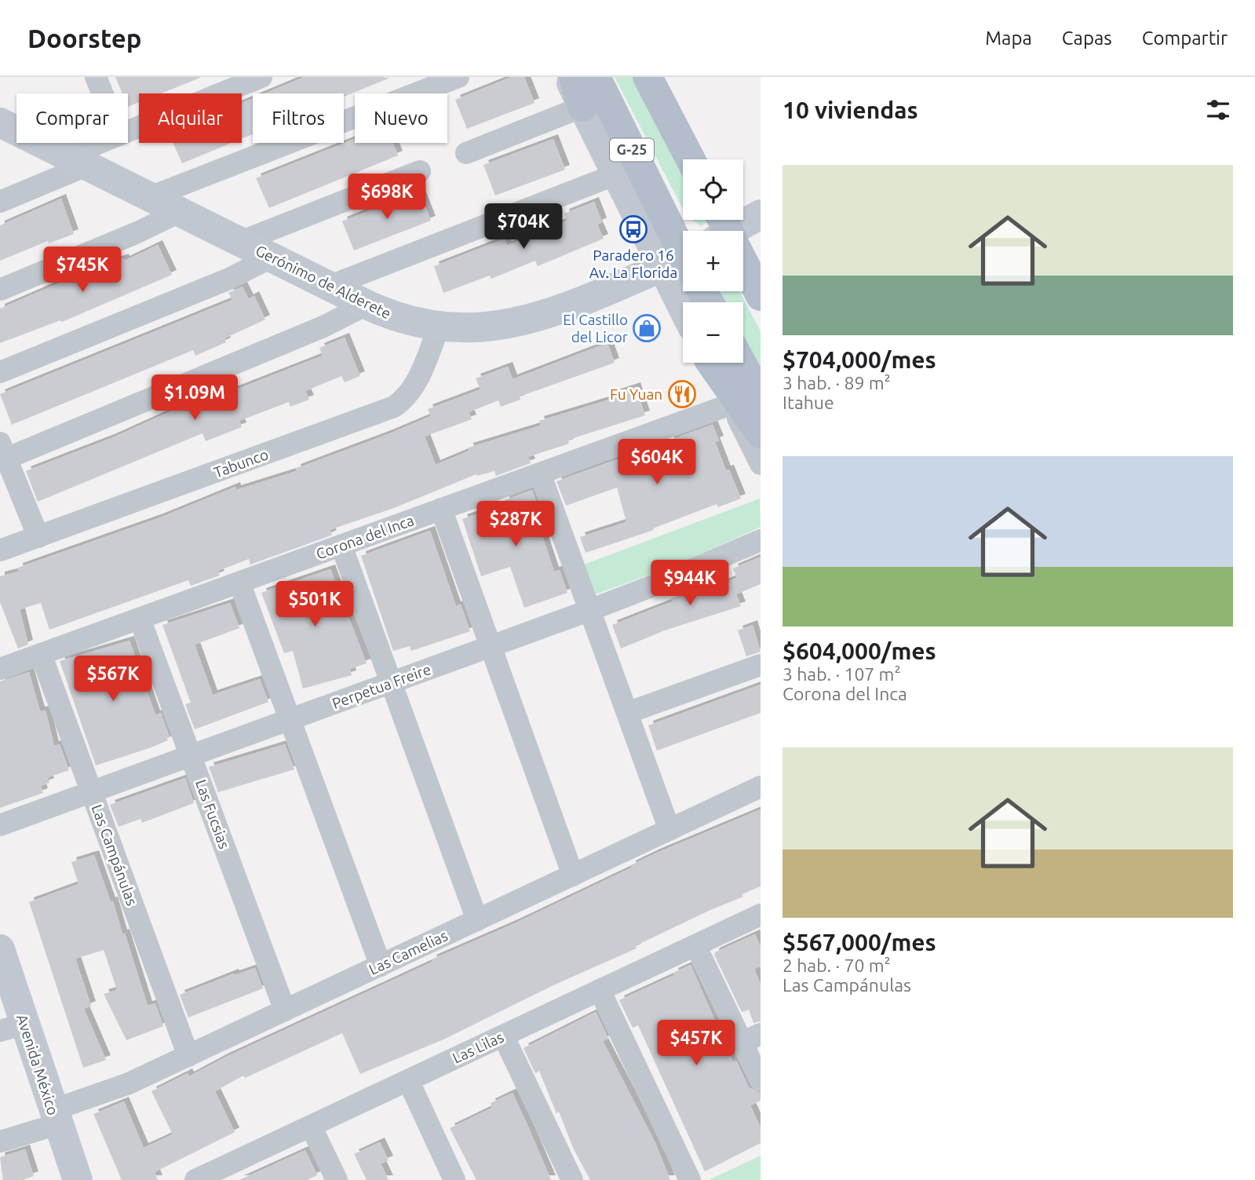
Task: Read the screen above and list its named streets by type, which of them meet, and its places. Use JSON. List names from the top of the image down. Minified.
{"streets":{"main road":["G-25"],"street":["Gerónimo de Alderete","Tabunco","Corona del Inca","Perpetua Freire","Las Fucsias","Las Campánulas","Las Camelias","Las Lilas","Avenida México"]},"crossings":[["Gerónimo de Alderete","Tabunco"],["Corona del Inca","Las Fucsias"],["Corona del Inca","Las Campánulas"],["Perpetua Freire","Las Fucsias"],["Perpetua Freire","Las Campánulas"],["Las Fucsias","Las Camelias"],["Las Campánulas","Las Camelias"],["Las Camelias","Avenida México"]],"places":{"bus stop":["Paradero 16 Av. La Florida"],"shop":["El Castillo del Licor"],"restaurant":["Fu Yuan"]},"page":{"header":"Doorstep","nav":["Mapa","Capas","Compartir"],"heading":"10 viviendas","chip":["Comprar","Alquilar","Filtros","Nuevo"],"list":[{"name":"$704,000/mes","note":"3 hab. · 89 m² · Itahue"},{"name":"$604,000/mes","note":"3 hab. · 107 m² · Corona del Inca"},{"name":"$567,000/mes","note":"2 hab. · 70 m² · Las Campánulas"}],"map_buttons":["+","−"],"price":["$698K","$704K","$745K","$1.09M","$604K","$287K","$944K","$501K","$567K","$457K"]}}
